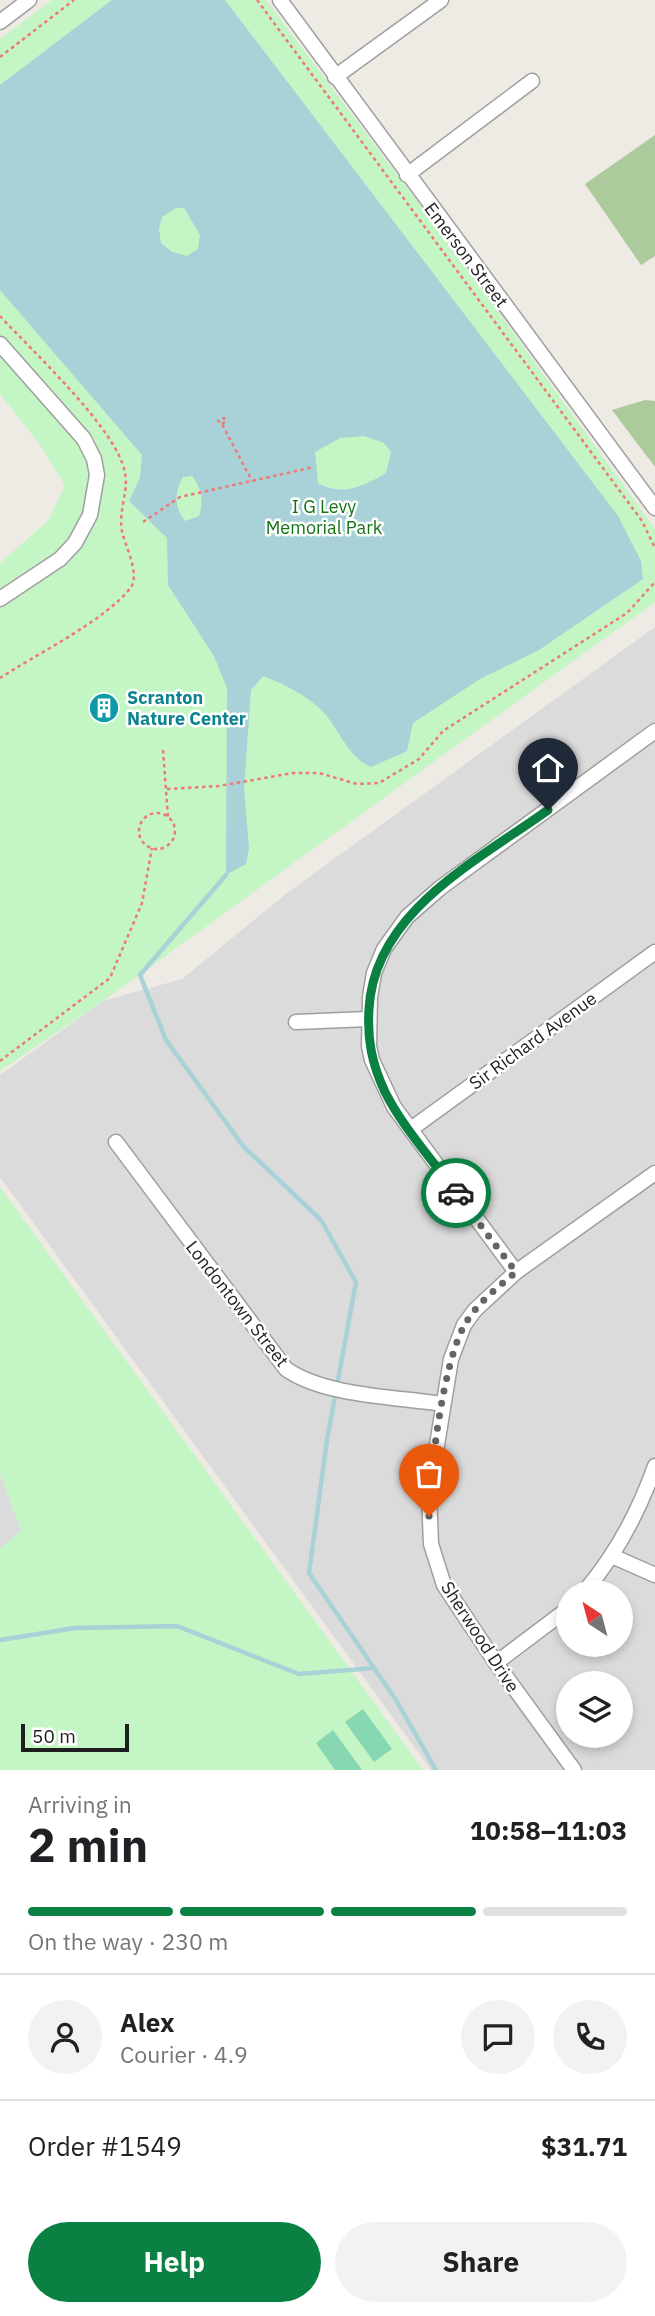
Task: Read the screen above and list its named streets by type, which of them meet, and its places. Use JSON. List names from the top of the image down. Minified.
{"streets":{"street":["Emerson Street","Sir Richard Avenue","Londontown Street","Sherwood Drive"]},"crossings":[["Londontown Street","Sherwood Drive"]],"parks":["I G Levy Memorial Park"],"places":{"building":["Scranton Nature Center"]},"scale_bar":"50 m","north":"top left","page":{"scale":"50 m","heading":["2 min","Arriving in","10:58–11:03"],"panel":["Alex","Courier · 4.9","Order #1549","$31.71"],"bar":"On the way · 230 m","buttons":["Help","Share"]}}
